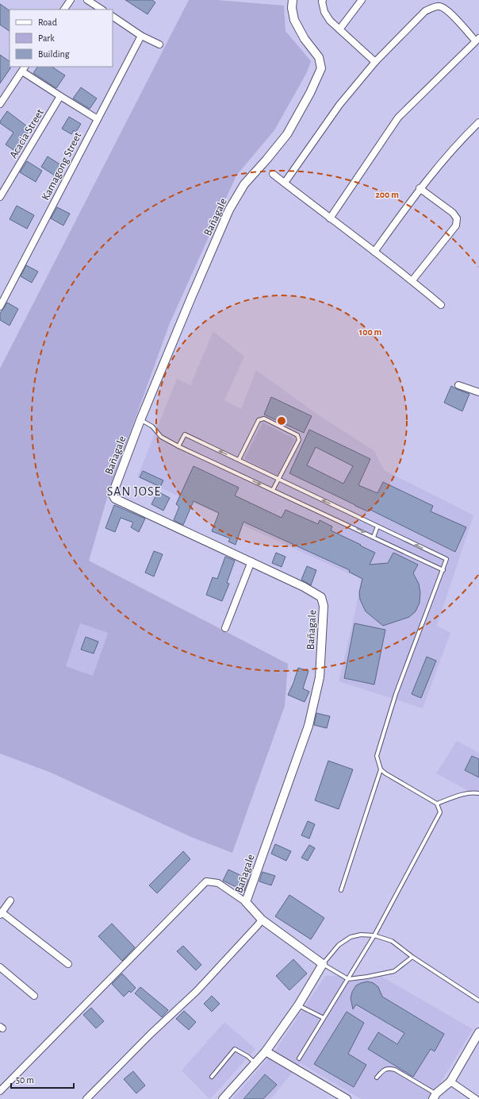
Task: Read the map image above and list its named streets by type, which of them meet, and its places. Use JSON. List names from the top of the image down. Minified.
{"streets":{"street":["Acacia Street","Kamagong Street","Bañagale"]},"districts":["SAN JOSE"],"legend":["Road","Park","Building"],"scale_bar":"50 m","rings":["200 m","100 m"]}
